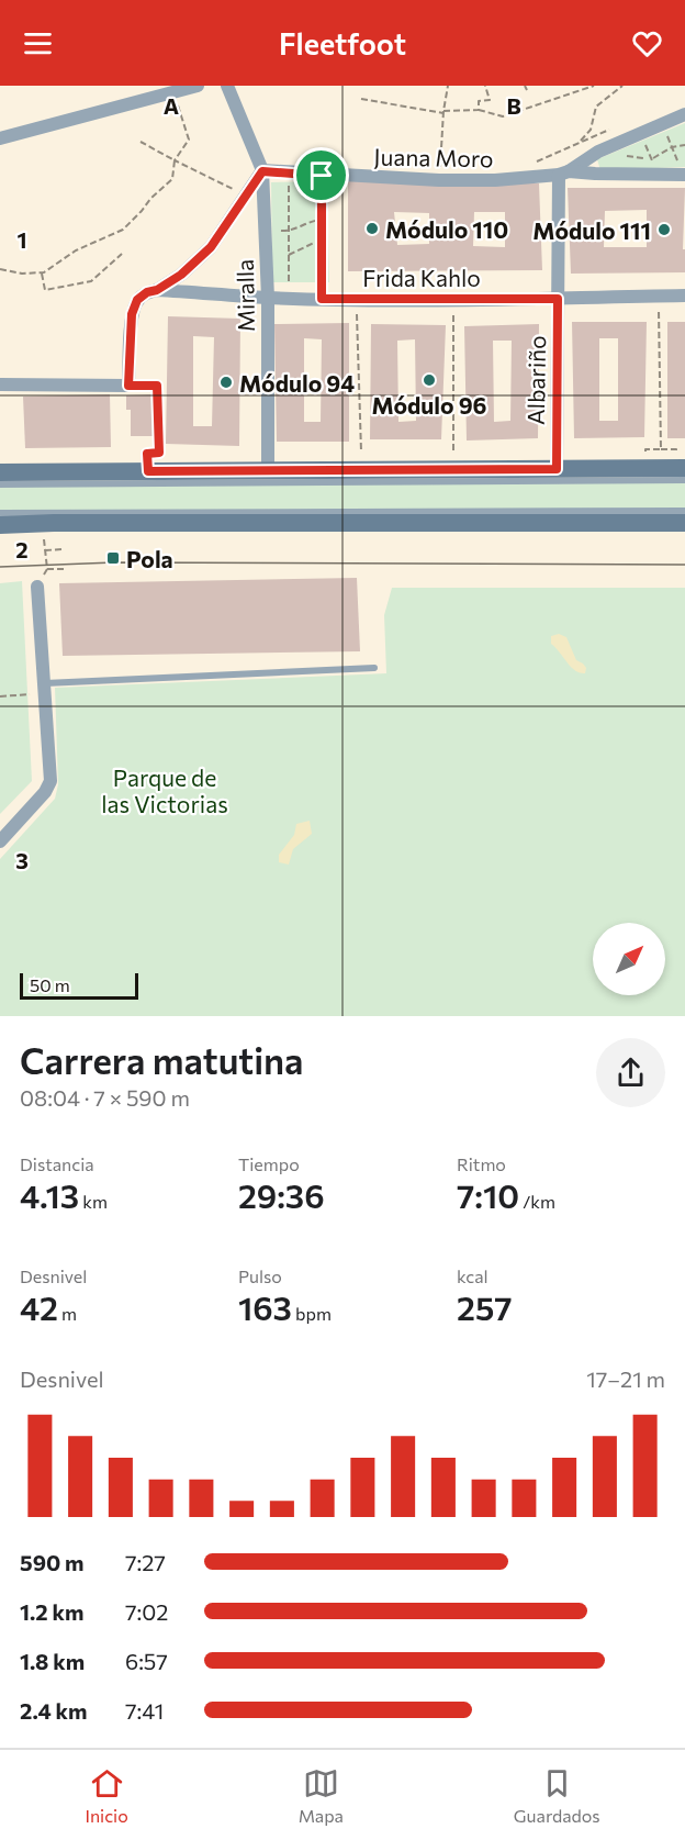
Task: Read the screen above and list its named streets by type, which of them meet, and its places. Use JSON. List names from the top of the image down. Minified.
{"streets":{"street":["Juana Moro","Frida Kahlo","Miralla","Albariño"]},"crossings":[["Juana Moro","Miralla"],["Juana Moro","Albariño"],["Frida Kahlo","Miralla"],["Frida Kahlo","Albariño"]],"parks":["Parque de las Victorias"],"places":{"other":["Módulo 110","Módulo 111","Módulo 96","Módulo 94"],"transit":["Pola"]},"scale_bar":"50 m","north":"top right","page":{"header":"Fleetfoot","scale":"50 m","heading":["Carrera matutina","08:04 · 7 × 590 m"],"stats":[["Distancia","4.13 km"],["Tiempo","29:36"],["Ritmo","7:10 /km"],["Desnivel","42 m"],["Pulso","163 bpm"],["kcal","257"]],"chart":["Desnivel","17–21 m"],"list":[{"name":"590 m","note":"7:27"},{"name":"1.2 km","note":"7:02"},{"name":"1.8 km","note":"6:57"},{"name":"2.4 km","note":"7:41"}],"tabs":["Inicio","Mapa","Guardados"]},"grid":{"columns":["A","B"],"rows":["1","2","3"]}}
